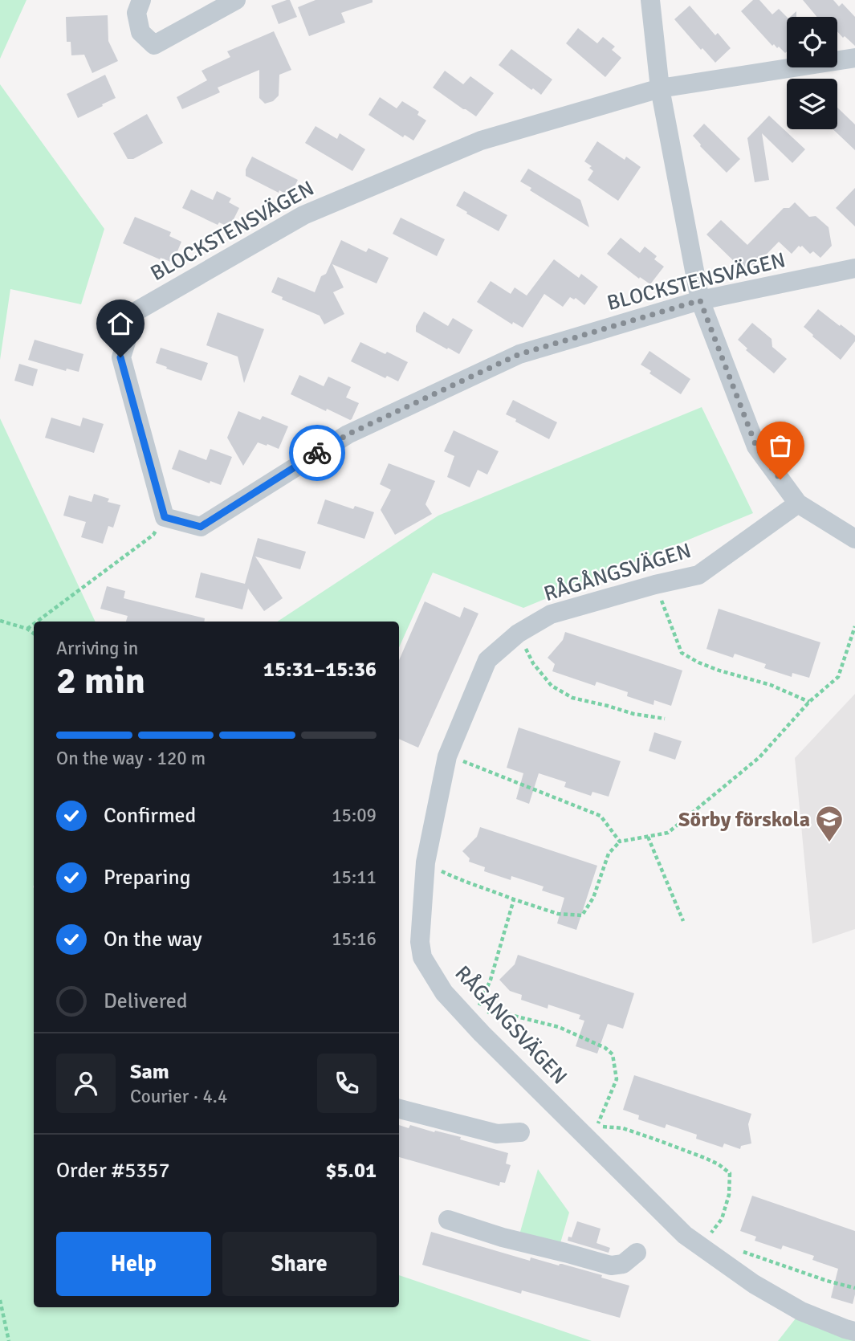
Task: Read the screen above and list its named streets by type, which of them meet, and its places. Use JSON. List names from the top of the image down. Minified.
{"streets":{"street":["BLOCKSTENSVÄGEN","RÅGÅNGSVÄGEN"]},"places":{"school or university":["Sörby förskola"]},"page":{"heading":["2 min","Arriving in","15:31–15:36"],"panel":["Sam","Courier · 4.4","Order #5357","$5.01"],"bar":"On the way · 120 m","list":[["Confirmed","15:09"],["Preparing","15:11"],["On the way","15:16"],"Delivered"],"buttons":["Help","Share"]}}
